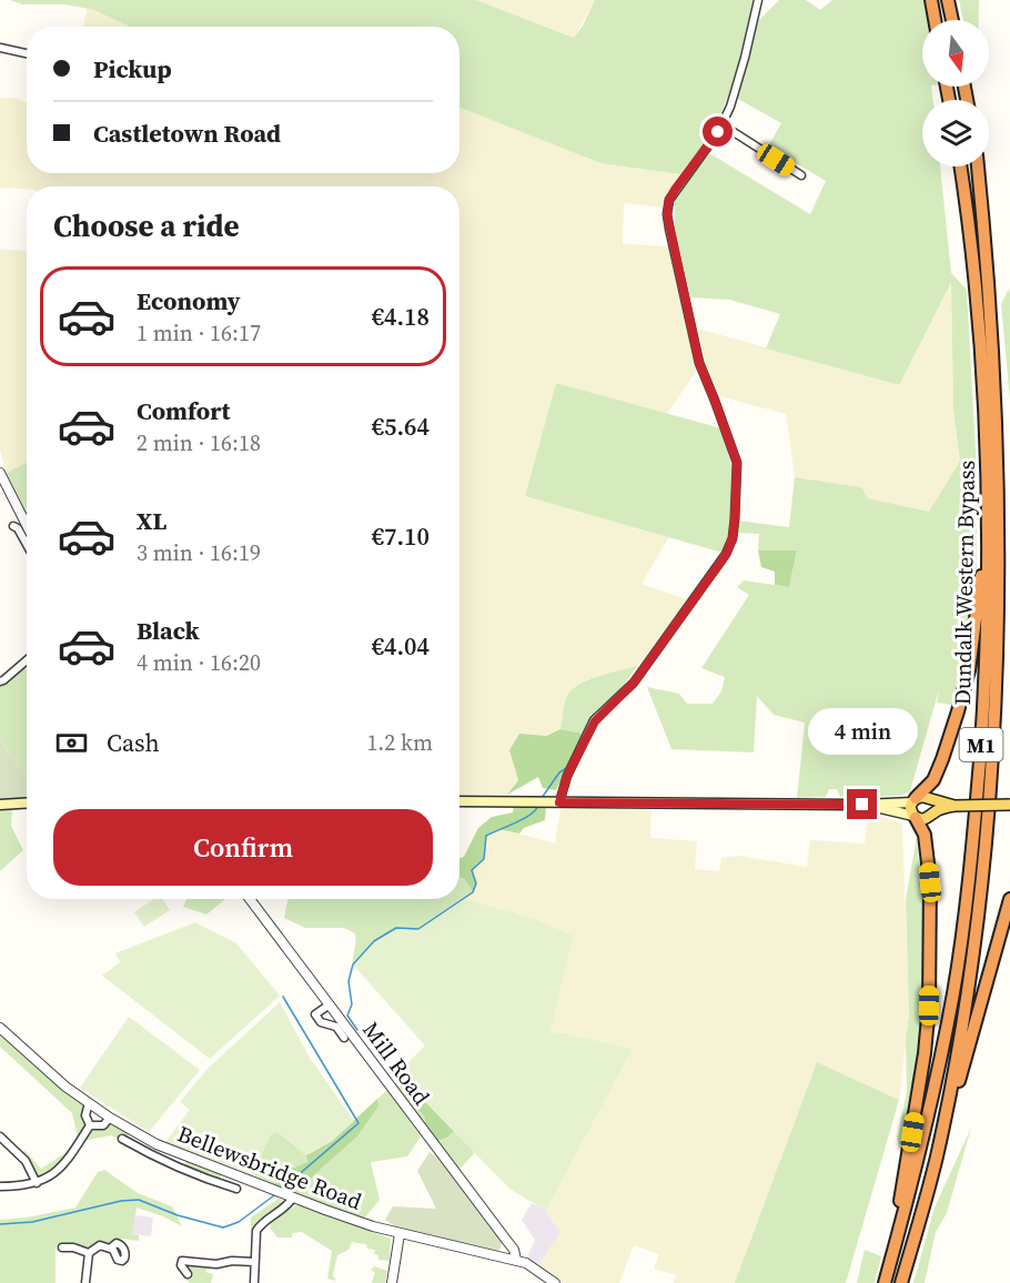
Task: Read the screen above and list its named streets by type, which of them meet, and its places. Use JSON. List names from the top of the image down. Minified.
{"streets":{"highway":["Dundalk Western Bypass","M1"],"street":["Mill Road","Bellewsbridge Road"]},"crossings":[["Mill Road","Bellewsbridge Road"]],"north":"bottom","page":{"banner":["Pickup","Castletown Road"],"heading":"Choose a ride","list":[{"name":"Economy","note":"1 min · 16:17","value":"€4.18"},{"name":"Comfort","note":"2 min · 16:18","value":"€5.64"},{"name":"XL","note":"3 min · 16:19","value":"€7.10"},{"name":"Black","note":"4 min · 16:20","value":"€4.04"}],"pay":["Cash","1.2 km"],"bubble":"4 min","buttons":"Confirm"}}
